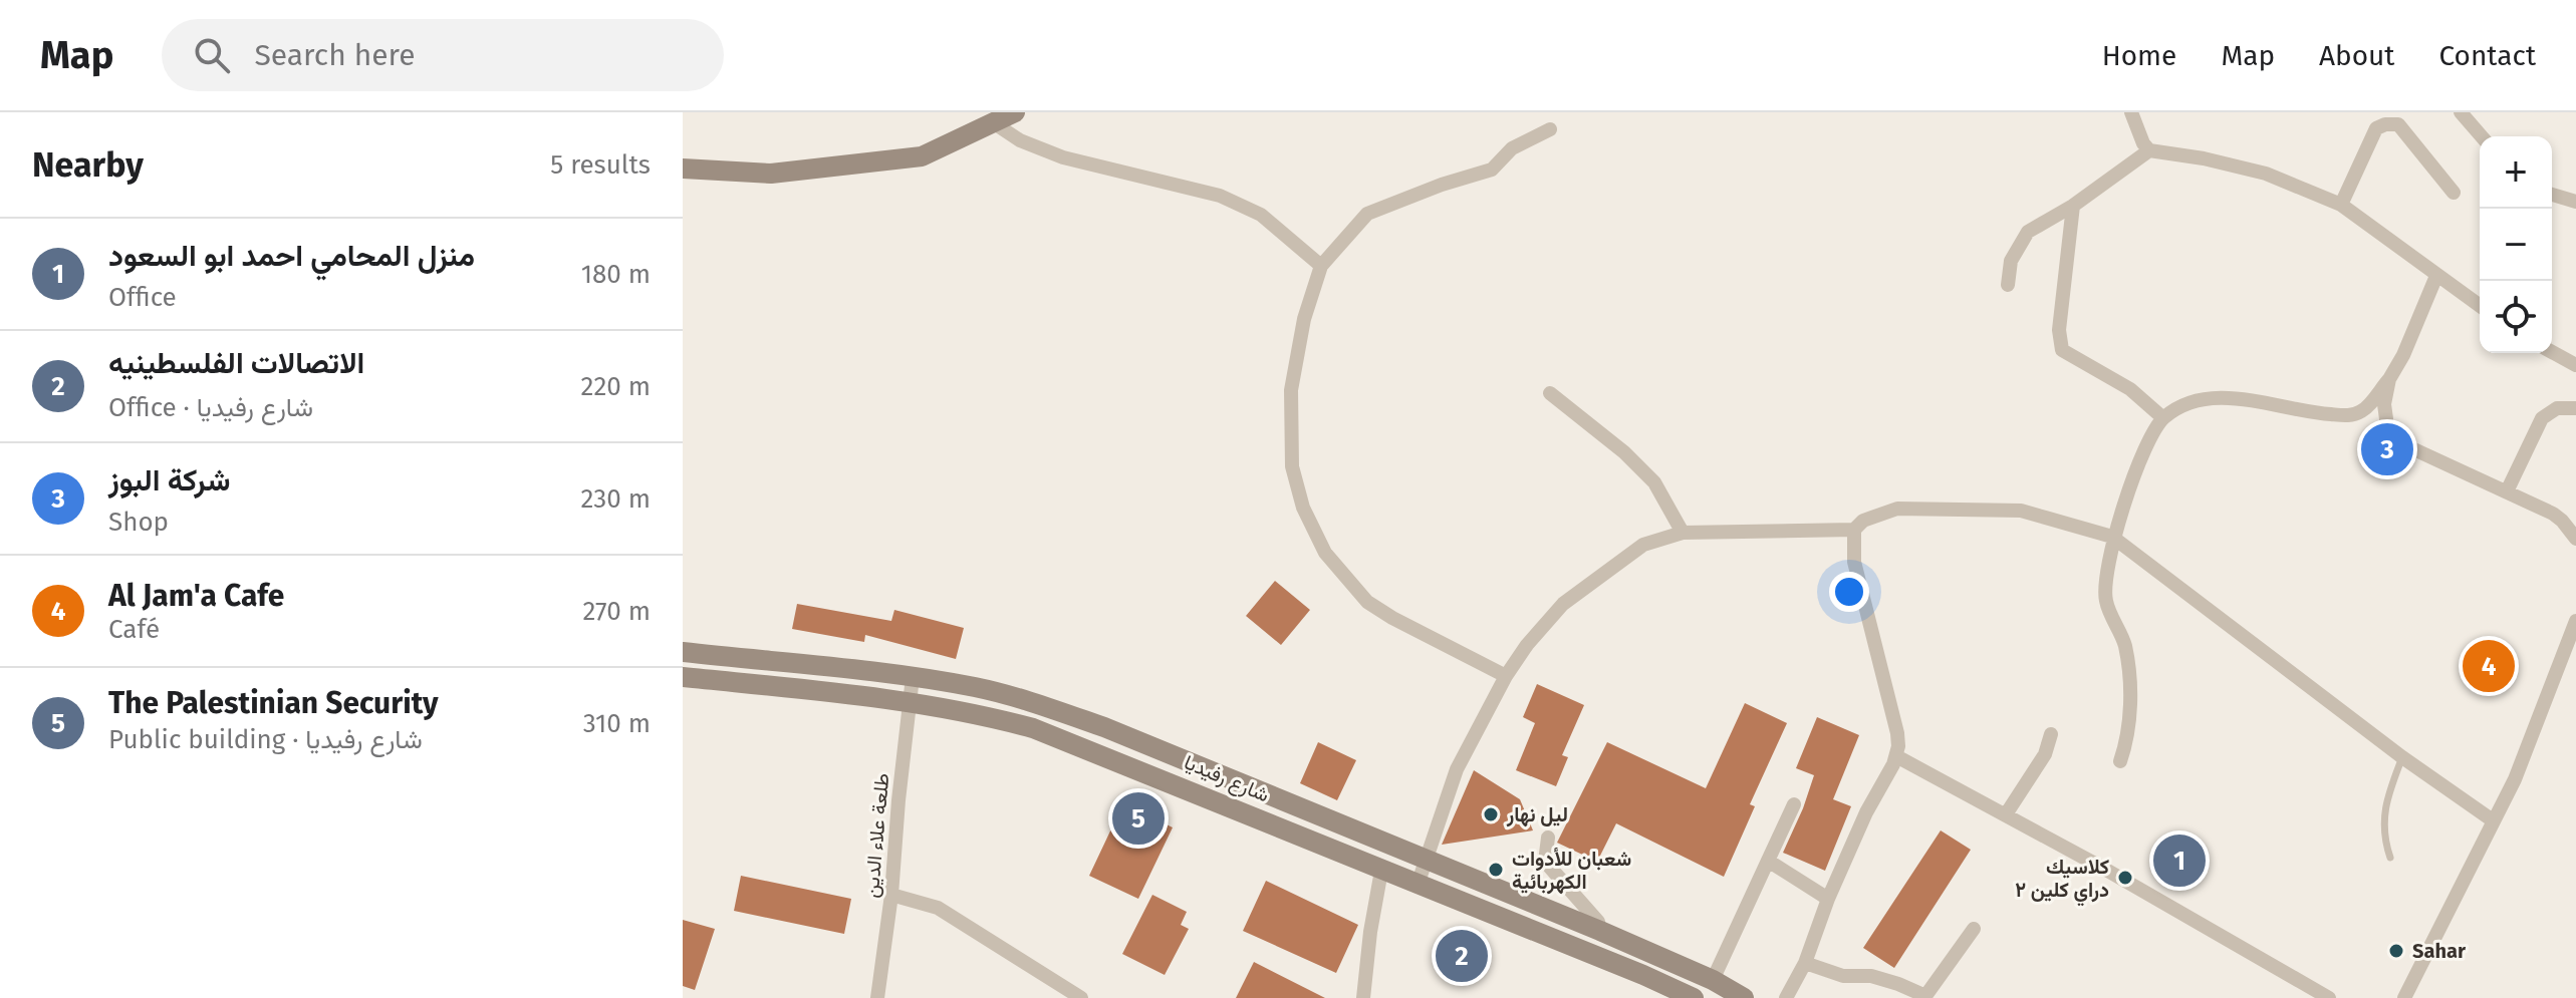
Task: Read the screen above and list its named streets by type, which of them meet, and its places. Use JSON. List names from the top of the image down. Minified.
{"streets":{"main road":["شارع رفيديا"],"street":["طلعة علاء الدين"]},"crossings":[["شارع رفيديا","طلعة علاء الدين"]],"places":["ليل نهار","شعبان للأدوات الكهربائية","كلاسيك دراي كلين ٢","Sahar"],"page":{"header":"Map","search":"Search here","nav":["Home","Map","About","Contact"],"heading":["Nearby","5 results"],"map_buttons":["+","−"],"list":[{"mark":"1","name":"منزل المحامي احمد ابو السعود","note":"Office","value":"180 m"},{"mark":"2","name":"الاتصالات الفلسطينيه","note":"Office · شارع رفيديا","value":"220 m"},{"mark":"3","name":"شركة البوز","note":"Shop","value":"230 m"},{"mark":"4","name":"Al Jam'a Cafe","note":"Café","value":"270 m"},{"mark":"5","name":"The Palestinian Security","note":"Public building · شارع رفيديا","value":"310 m"}],"pins":["3","4","5","1","2"]}}
